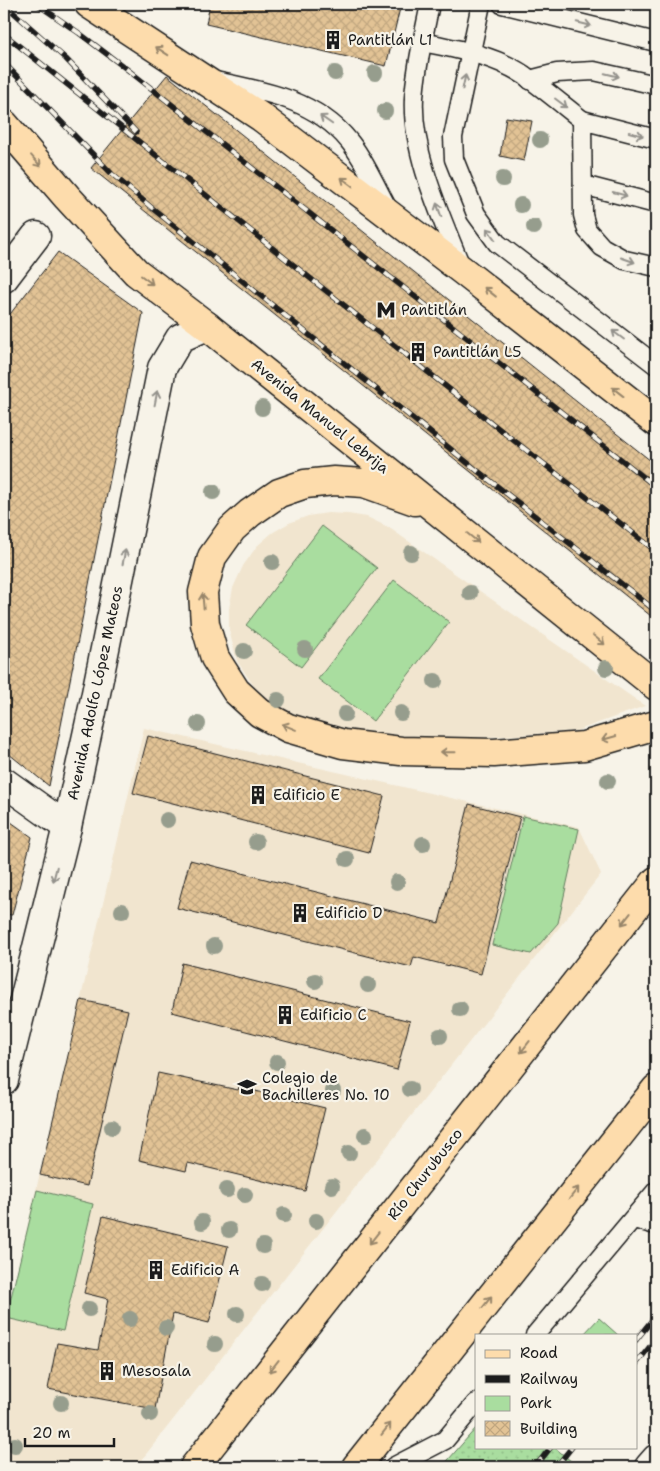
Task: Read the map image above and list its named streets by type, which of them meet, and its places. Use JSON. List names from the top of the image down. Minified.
{"streets":{"main road":["Avenida Manuel Lebrija","Río Churubusco"],"street":["Avenida Adolfo López Mateos"]},"crossings":[["Avenida Manuel Lebrija","Avenida Adolfo López Mateos"]],"places":{"building":["Pantitlán L1","Pantitlán L5","Edificio E","Edificio D","Edificio C","Edificio A","Mesosala"],"metro station":["Pantitlán"],"school or university":["Colegio de Bachilleres No. 10"]},"legend":["Road","Railway","Park","Building"],"scale_bar":"20 m"}
